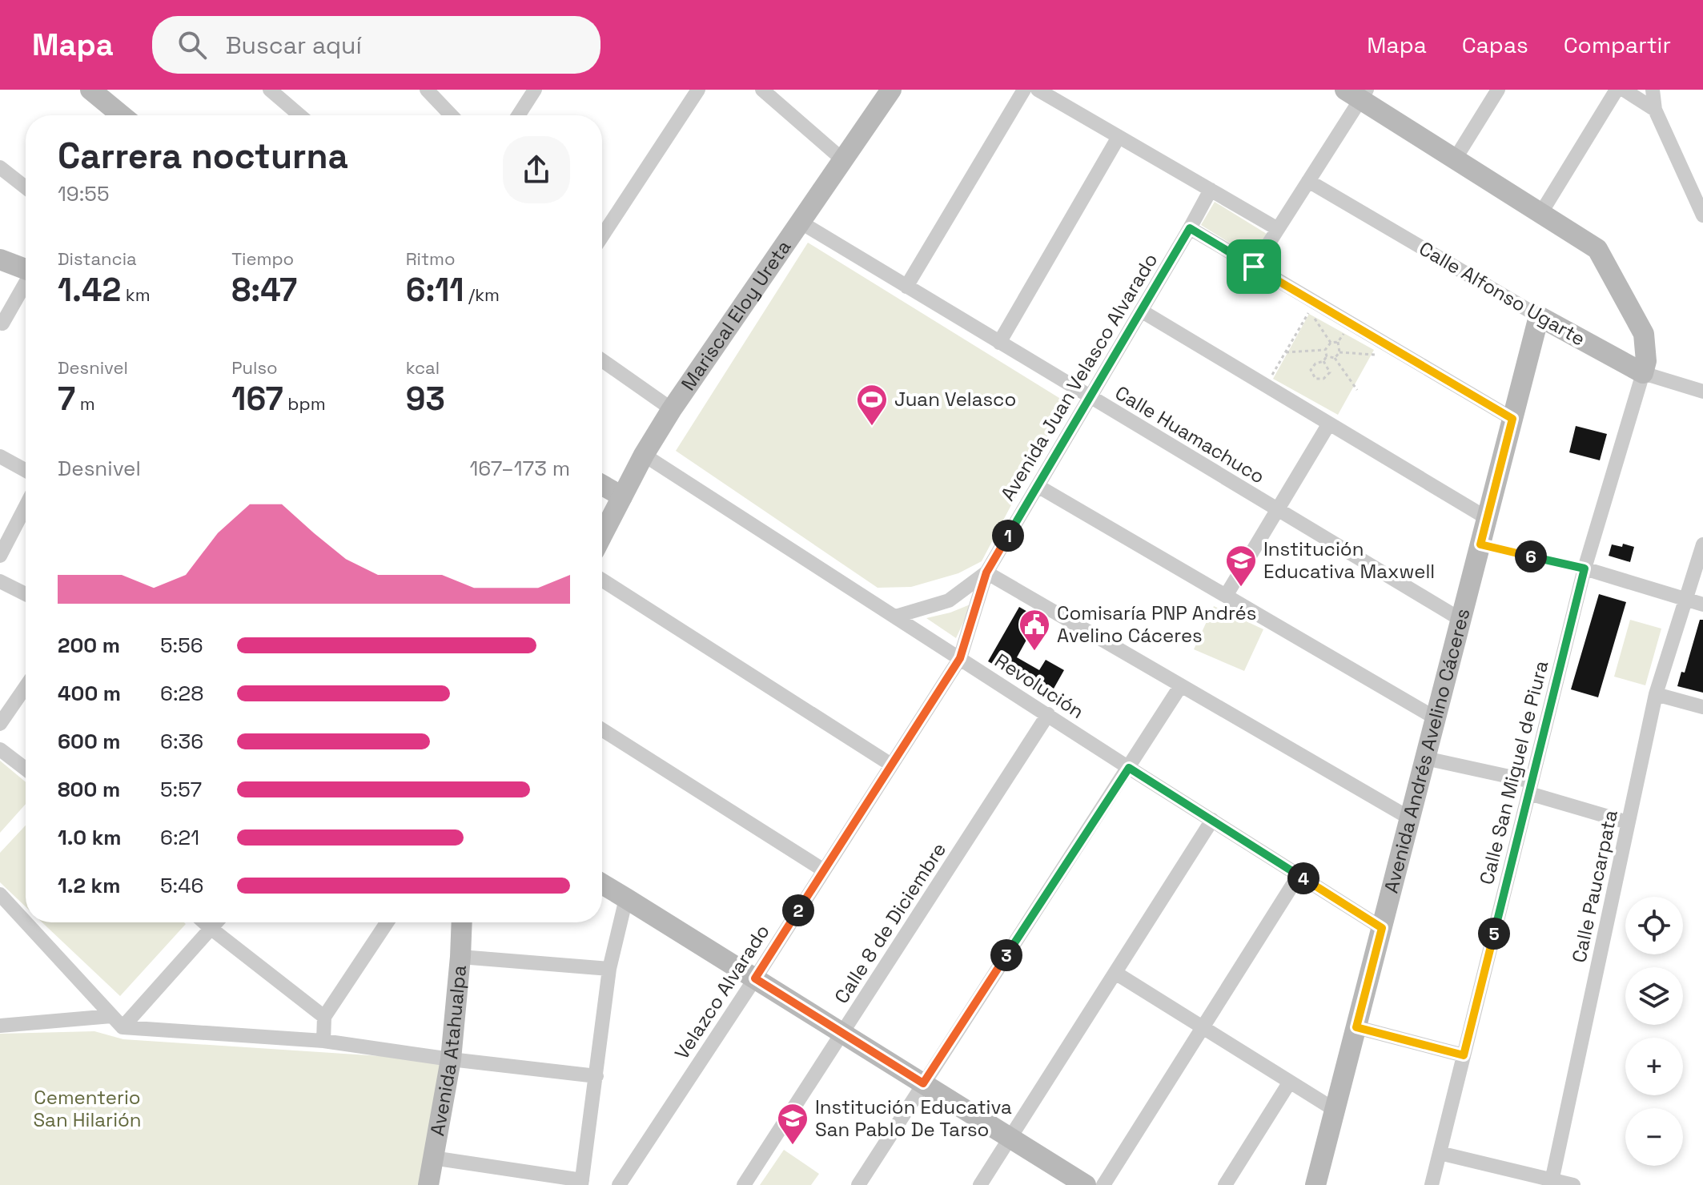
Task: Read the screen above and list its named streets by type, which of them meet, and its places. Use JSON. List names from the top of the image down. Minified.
{"streets":{"street":["Calle Alfonso Ugarte","Mariscal Eloy Ureta","Avenida Juan Velasco Alvarado","Calle Huamachuco","Revolución","Avenida Andrés Avelino Cáceres","Calle San Miguel de Piura","Calle Paucarpata","Calle 8 de Diciembre","Velazco Alvarado","Avenida Atahualpa"]},"crossings":[["Calle Alfonso Ugarte","Avenida Andrés Avelino Cáceres"],["Calle Alfonso Ugarte","Calle San Miguel de Piura"],["Mariscal Eloy Ureta","Calle Huamachuco"],["Mariscal Eloy Ureta","Revolución"],["Avenida Juan Velasco Alvarado","Calle Huamachuco"],["Avenida Juan Velasco Alvarado","Revolución"],["Avenida Juan Velasco Alvarado","Velazco Alvarado"],["Calle Huamachuco","Avenida Andrés Avelino Cáceres"],["Revolución","Avenida Andrés Avelino Cáceres"],["Revolución","Calle 8 de Diciembre"],["Revolución","Velazco Alvarado"]],"parks":["Cementerio San Hilarión"],"places":{"sports":["Juan Velasco"],"school or university":["Institución Educativa Maxwell","Institución Educativa San Pablo De Tarso"],"public building":["Comisaría PNP Andrés Avelino Cáceres"]},"page":{"header":"Mapa","search":"Buscar aquí","nav":["Mapa","Capas","Compartir"],"heading":["Carrera nocturna","19:55"],"stats":[["Distancia","1.42 km"],["Tiempo","8:47"],["Ritmo","6:11 /km"],["Desnivel","7 m"],["Pulso","167 bpm"],["kcal","93"]],"chart":["Desnivel","167–173 m"],"pins":["1","6","4","2","5","3"],"list":[{"name":"200 m","note":"5:56"},{"name":"400 m","note":"6:28"},{"name":"600 m","note":"6:36"},{"name":"800 m","note":"5:57"},{"name":"1.0 km","note":"6:21"},{"name":"1.2 km","note":"5:46"}],"map_buttons":["+","−"]}}
